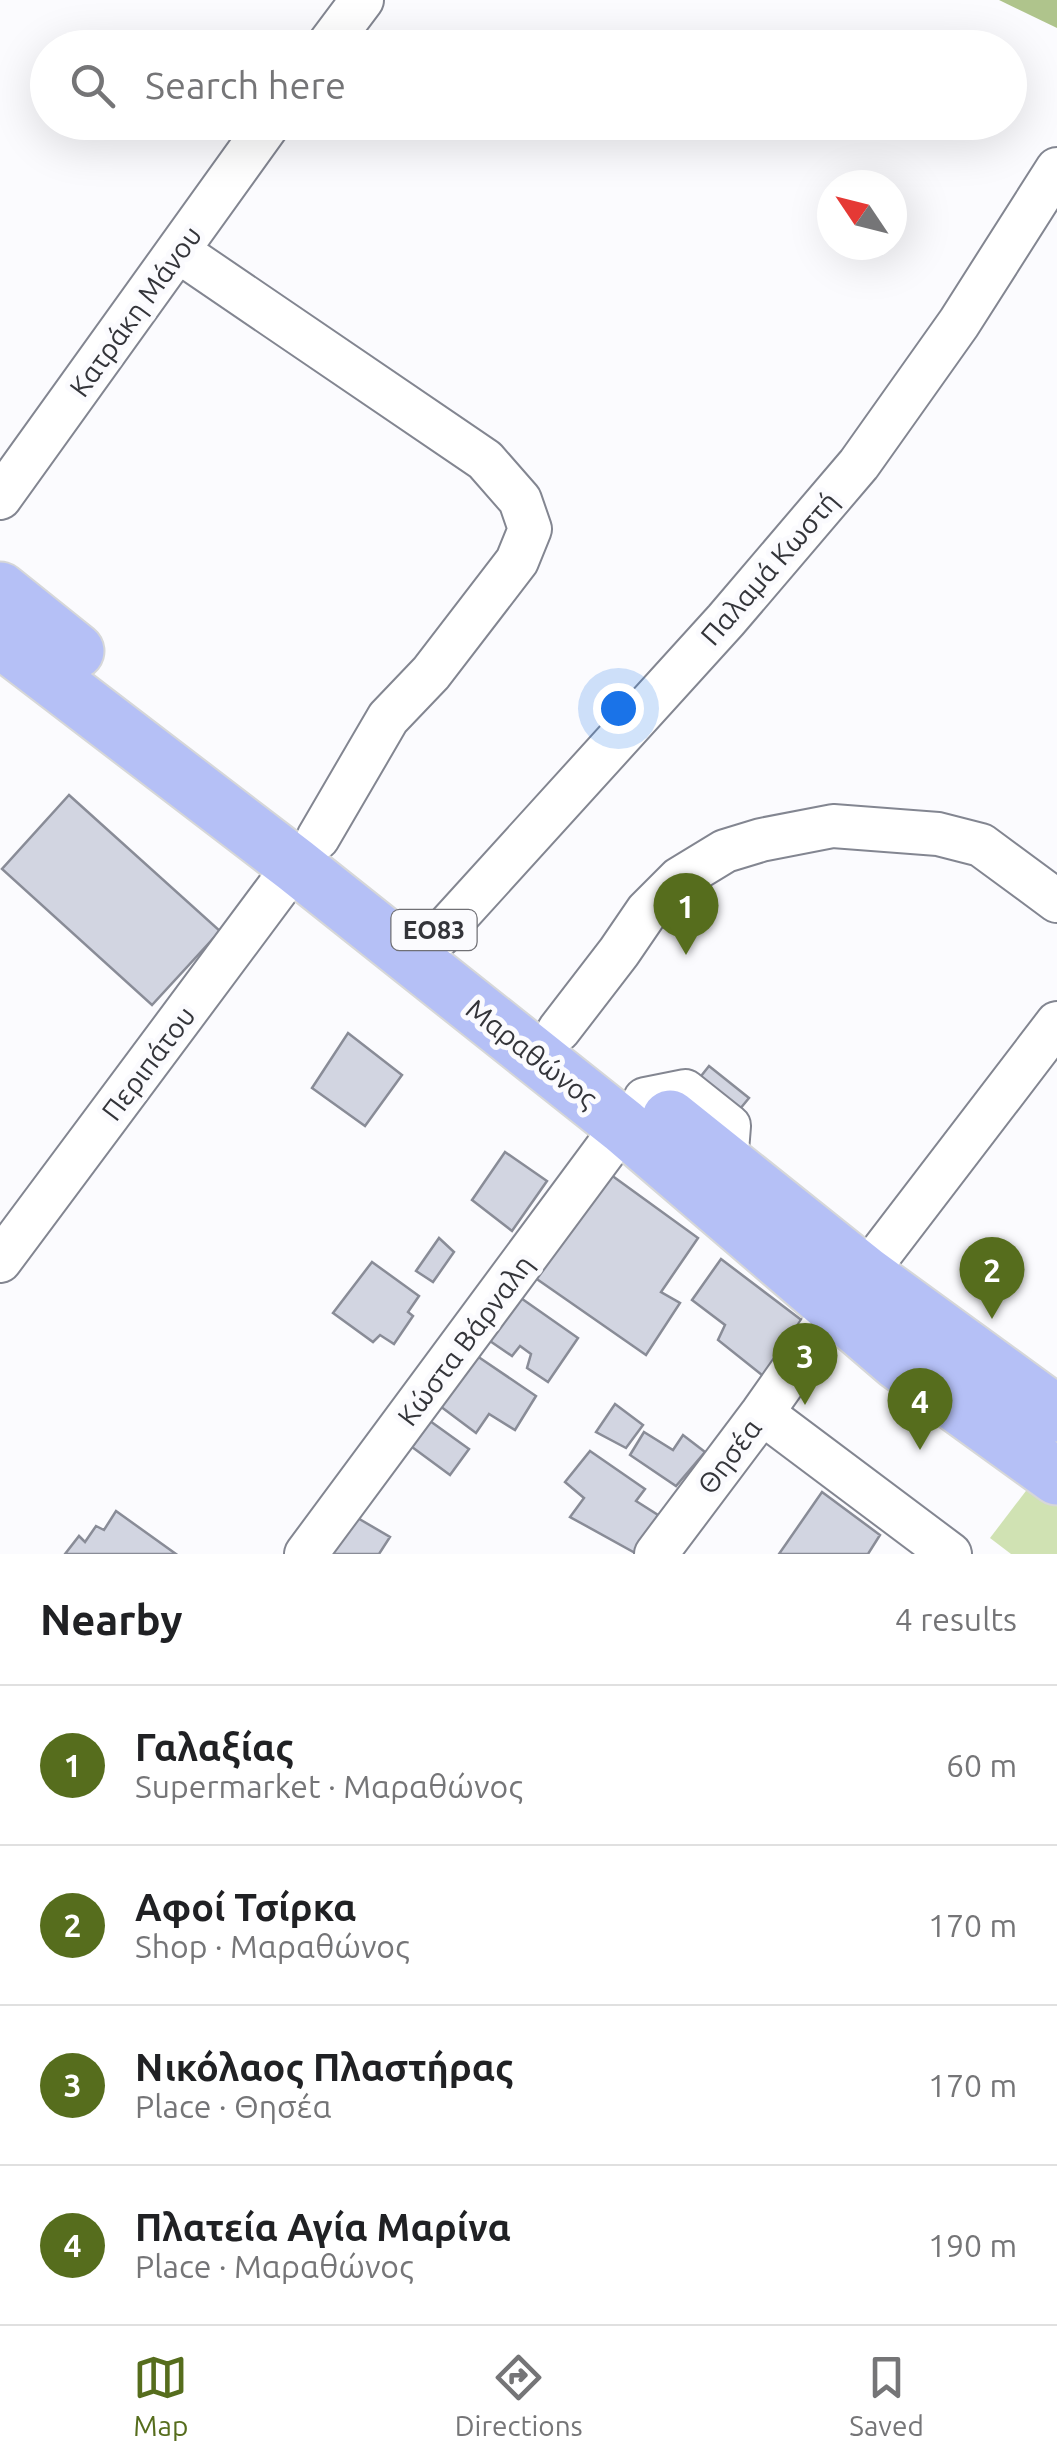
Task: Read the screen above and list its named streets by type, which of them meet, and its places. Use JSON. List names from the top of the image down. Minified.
{"streets":{"main road":["ΕΟ83","Μαραθώνος"],"street":["Κατράκη Μάνου","Παλαμά Κωστή","Περιπάτου","Κώστα Βάρναλη","Θησέα"]},"crossings":[["Κατράκη Μάνου","Περιπάτου"],["Παλαμά Κωστή","Μαραθώνος"],["Μαραθώνος","Περιπάτου"],["Μαραθώνος","Κώστα Βάρναλη"],["Μαραθώνος","Θησέα"]],"north":"top left","page":{"search":"Search here","pins":["1","2","3","4"],"heading":["Nearby","4 results"],"list":[{"mark":"1","name":"Γαλαξίας","note":"Supermarket · Μαραθώνος","value":"60 m"},{"mark":"2","name":"Αφοί Τσίρκα","note":"Shop · Μαραθώνος","value":"170 m"},{"mark":"3","name":"Νικόλαος Πλαστήρας","note":"Place · Θησέα","value":"170 m"},{"mark":"4","name":"Πλατεία Αγία Μαρίνα","note":"Place · Μαραθώνος","value":"190 m"}],"nav":["Map","Directions","Saved"]}}
